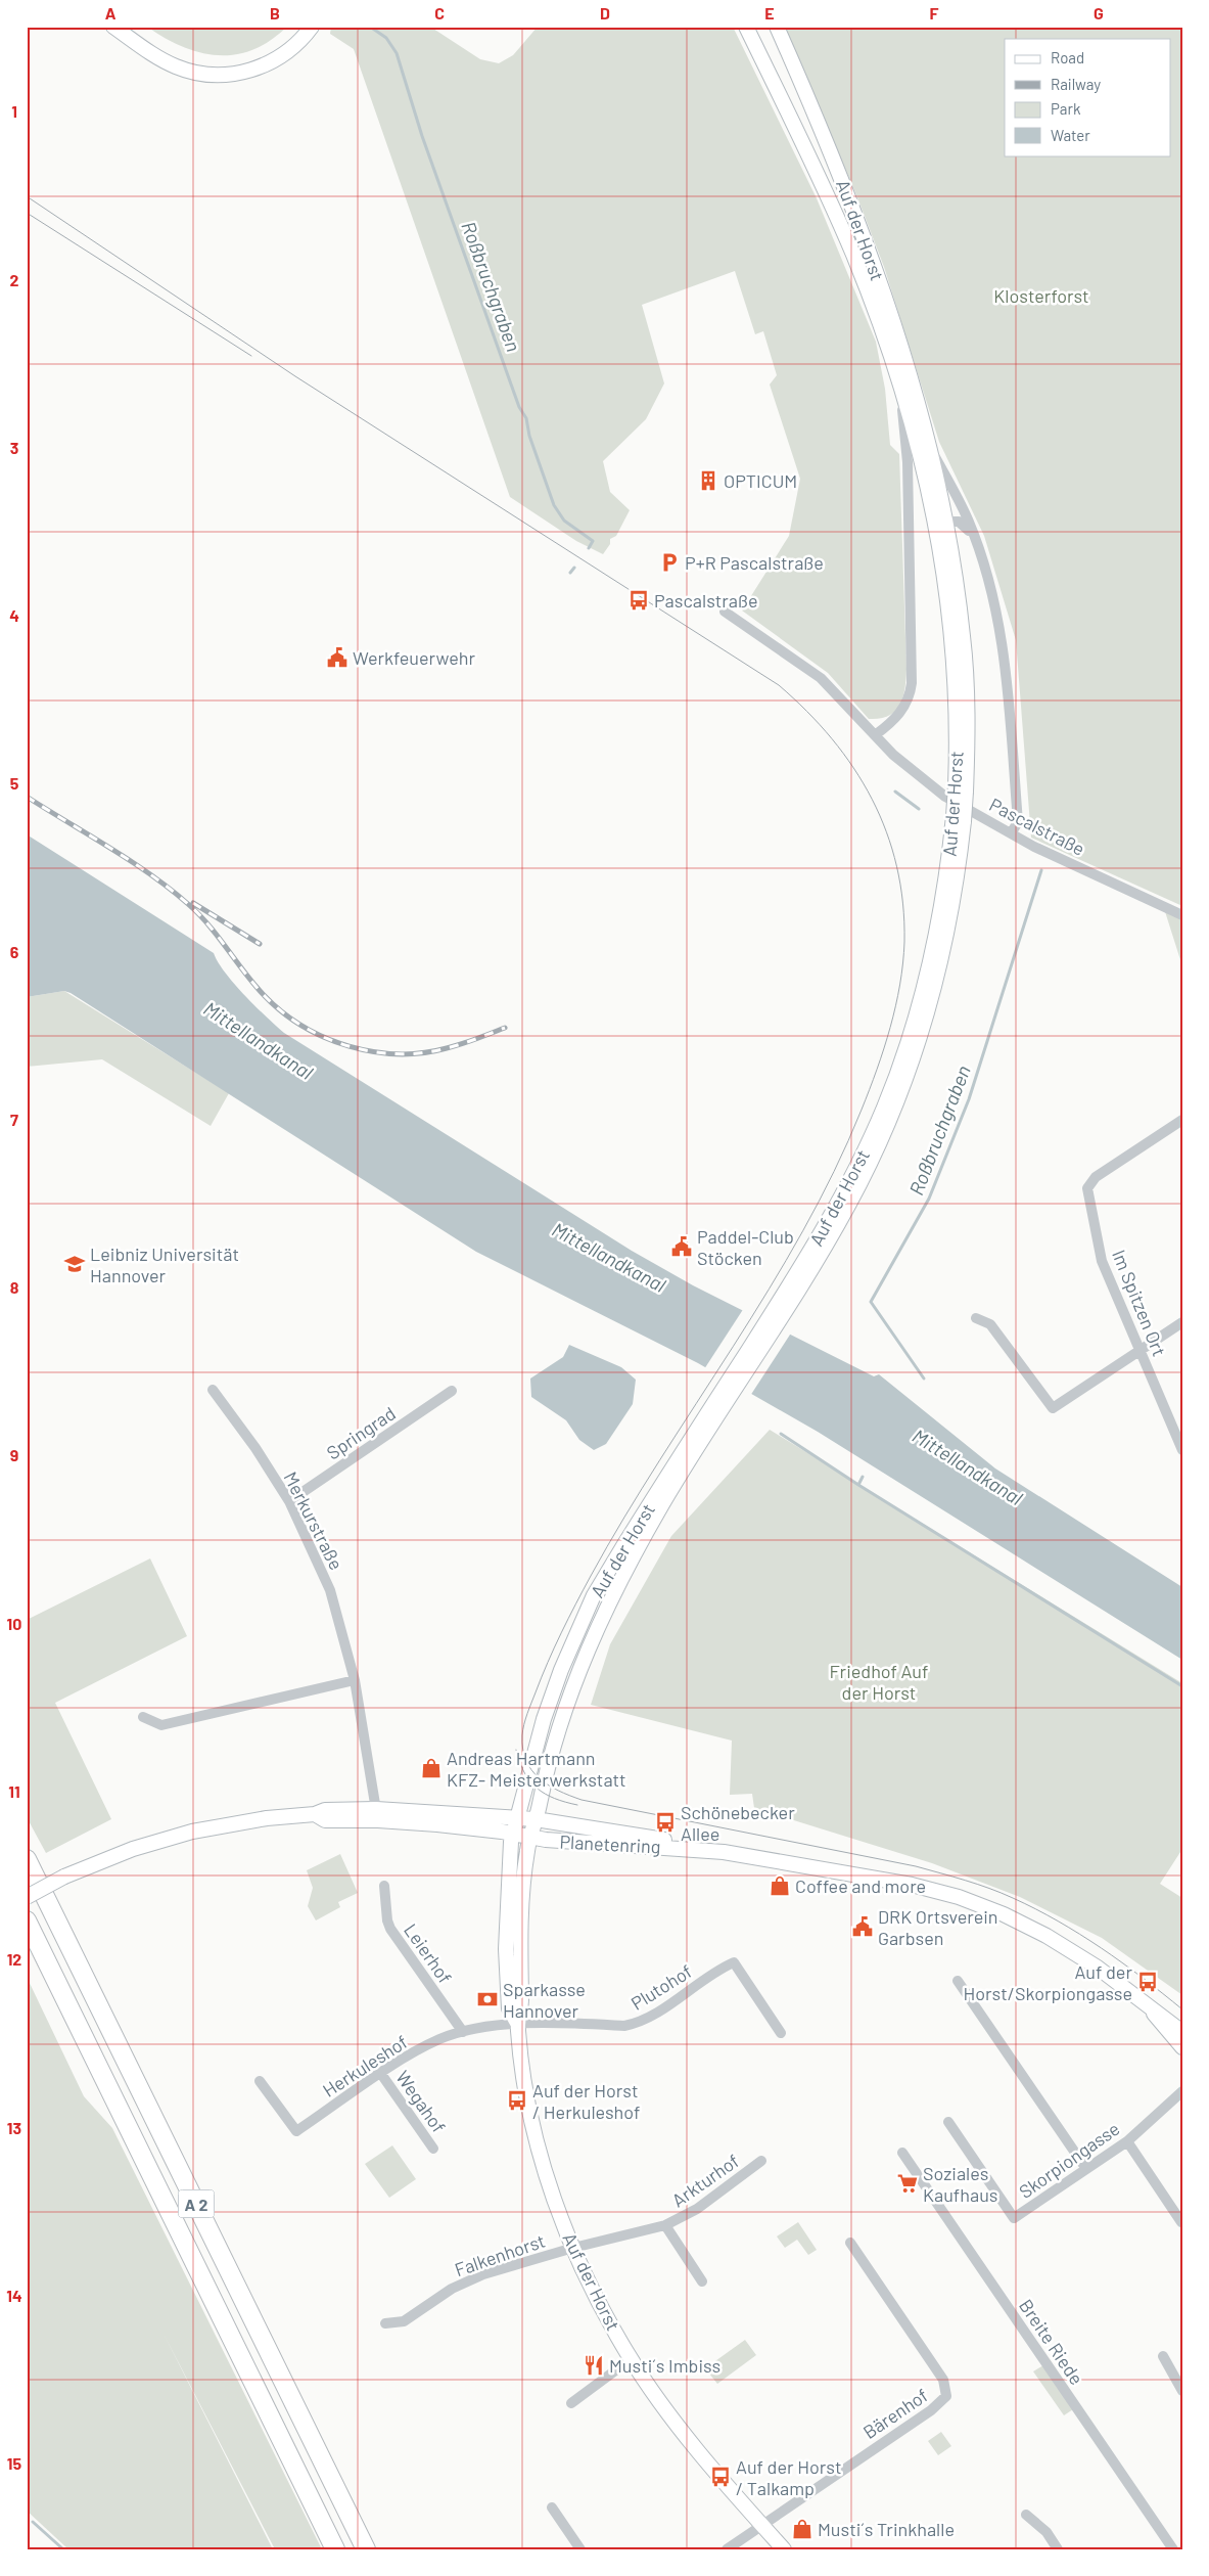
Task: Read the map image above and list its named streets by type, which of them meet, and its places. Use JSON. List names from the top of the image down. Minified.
{"streets":{"highway":["A 2"],"street":["Auf der Horst","Pascalstraße","Im Spitzen Ort","Springrad","Merkurstraße","Planetenring","Leierhof","Plutohof","Herkuleshof","Wegahof","Skorpiongasse","Arkturhof","Falkenhorst","Breite Riede","Bärenhof"]},"crossings":[["Auf der Horst","Pascalstraße"],["Auf der Horst","Planetenring"],["Auf der Horst","Plutohof"],["Auf der Horst","Herkuleshof"],["Auf der Horst","Arkturhof"],["Auf der Horst","Falkenhorst"],["Auf der Horst","Bärenhof"],["Springrad","Merkurstraße"],["Leierhof","Herkuleshof"],["Plutohof","Herkuleshof"],["Herkuleshof","Wegahof"],["Arkturhof","Falkenhorst"]],"water":["Roßbruchgraben","Mittellandkanal"],"parks":["Klosterforst","Friedhof Auf der Horst"],"places":{"building":["OPTICUM"],"parking":["P+R Pascalstraße"],"bus stop":["Pascalstraße","Schönebecker Allee","Auf der Horst/Skorpiongasse","Auf der Horst / Herkuleshof","Auf der Horst / Talkamp"],"public building":["Werkfeuerwehr","Paddel-Club Stöcken","DRK Ortsverein Garbsen"],"school or university":["Leibniz Universität Hannover"],"shop":["Andreas Hartmann KFZ- Meisterwerkstatt","Coffee and more","Musti´s Trinkhalle"],"bank":["Sparkasse Hannover"],"supermarket":["Soziales Kaufhaus"],"restaurant":["Musti´s Imbiss"]},"legend":["Road","Railway","Park","Water"],"grid":{"columns":["A","B","C","D","E","F","G"],"rows":["1","2","3","4","5","6","7","8","9","10","11","12","13","14","15"]}}
